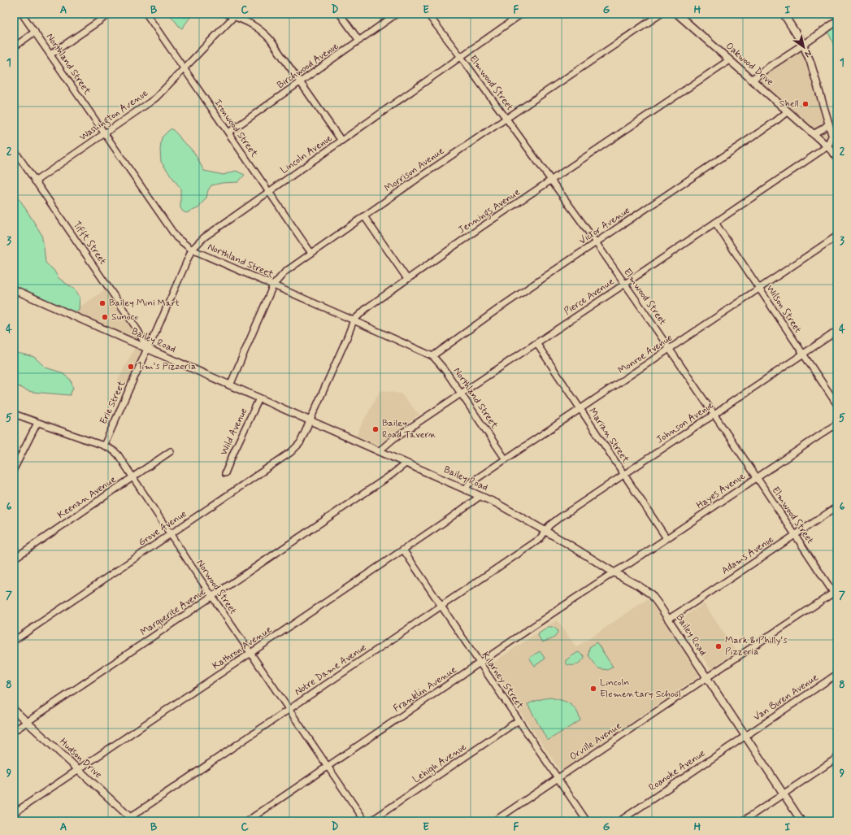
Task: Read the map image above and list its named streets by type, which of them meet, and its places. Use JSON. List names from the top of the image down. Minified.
{"streets":{"street":["Northland Street","Oakwood Drive","Birchwood Avenue","Elmwood Street","Washington Avenue","Ironwood Street","Lincoln Avenue","Morrison Avenue","Jennings Avenue","Victor Avenue","Tifft Street","Pierce Avenue","Wilson Street","Bailey Road","Monroe Avenue","Erie Street","Johnson Avenue","Wild Avenue","Marian Street","Hayes Avenue","Keenan Avenue","Grove Avenue","Adams Avenue","Norwood Street","Marguerite Avenue","Kathron Avenue","Notre Dame Avenue","Kilarney Street","Franklin Avenue","Van Buren Avenue","Orville Avenue","Hudson Drive","Lehigh Avenue","Roanoke Avenue"]},"crossings":[["Northland Street","Washington Avenue"],["Northland Street","Lincoln Avenue"],["Northland Street","Morrison Avenue"],["Northland Street","Jennings Avenue"],["Northland Street","Victor Avenue"],["Northland Street","Pierce Avenue"],["Northland Street","Monroe Avenue"],["Oakwood Drive","Jennings Avenue"],["Oakwood Drive","Victor Avenue"],["Oakwood Drive","Pierce Avenue"],["Birchwood Avenue","Ironwood Street"],["Elmwood Street","Lincoln Avenue"],["Elmwood Street","Morrison Avenue"],["Elmwood Street","Jennings Avenue"],["Elmwood Street","Victor Avenue"],["Elmwood Street","Pierce Avenue"],["Elmwood Street","Monroe Avenue"],["Elmwood Street","Johnson Avenue"],["Elmwood Street","Hayes Avenue"],["Elmwood Street","Adams Avenue"],["Elmwood Street","Orville Avenue"],["Washington Avenue","Ironwood Street"],["Washington Avenue","Tifft Street"],["Ironwood Street","Lincoln Avenue"],["Ironwood Street","Morrison Avenue"],["Lincoln Avenue","Tifft Street"],["Lincoln Avenue","Bailey Road"],["Lincoln Avenue","Erie Street"],["Morrison Avenue","Bailey Road"],["Jennings Avenue","Bailey Road"],["Jennings Avenue","Grove Avenue"],["Tifft Street","Bailey Road"],["Tifft Street","Erie Street"],["Pierce Avenue","Wilson Street"],["Pierce Avenue","Bailey Road"],["Pierce Avenue","Marian Street"],["Wilson Street","Monroe Avenue"],["Wilson Street","Johnson Avenue"],["Bailey Road","Monroe Avenue"],["Bailey Road","Erie Street"],["Bailey Road","Johnson Avenue"],["Bailey Road","Wild Avenue"],["Bailey Road","Hayes Avenue"],["Bailey Road","Grove Avenue"],["Bailey Road","Adams Avenue"],["Bailey Road","Marguerite Avenue"],["Bailey Road","Kathron Avenue"],["Bailey Road","Notre Dame Avenue"],["Bailey Road","Franklin Avenue"],["Bailey Road","Van Buren Avenue"],["Bailey Road","Orville Avenue"],["Bailey Road","Roanoke Avenue"],["Monroe Avenue","Marian Street"],["Erie Street","Norwood Street"],["Johnson Avenue","Marian Street"],["Johnson Avenue","Notre Dame Avenue"],["Marian Street","Hayes Avenue"],["Hayes Avenue","Franklin Avenue"],["Keenan Avenue","Norwood Street"],["Grove Avenue","Norwood Street"],["Norwood Street","Marguerite Avenue"],["Norwood Street","Kathron Avenue"],["Norwood Street","Notre Dame Avenue"],["Norwood Street","Franklin Avenue"],["Marguerite Avenue","Hudson Drive"],["Kathron Avenue","Kilarney Street"],["Kathron Avenue","Hudson Drive"],["Notre Dame Avenue","Kilarney Street"],["Notre Dame Avenue","Hudson Drive"],["Kilarney Street","Franklin Avenue"],["Kilarney Street","Orville Avenue"],["Kilarney Street","Lehigh Avenue"],["Van Buren Avenue","Roanoke Avenue"]],"places":["Shell","Bailey Mini Mart","Sunoco","Tim's Pizzeria","Bailey Road Tavern","Mark & Philly's Pizzeria","Lincoln Elementary School"],"north":"bottom right","grid":{"columns":["A","B","C","D","E","F","G","H","I"],"rows":["1","2","3","4","5","6","7","8","9"]}}
